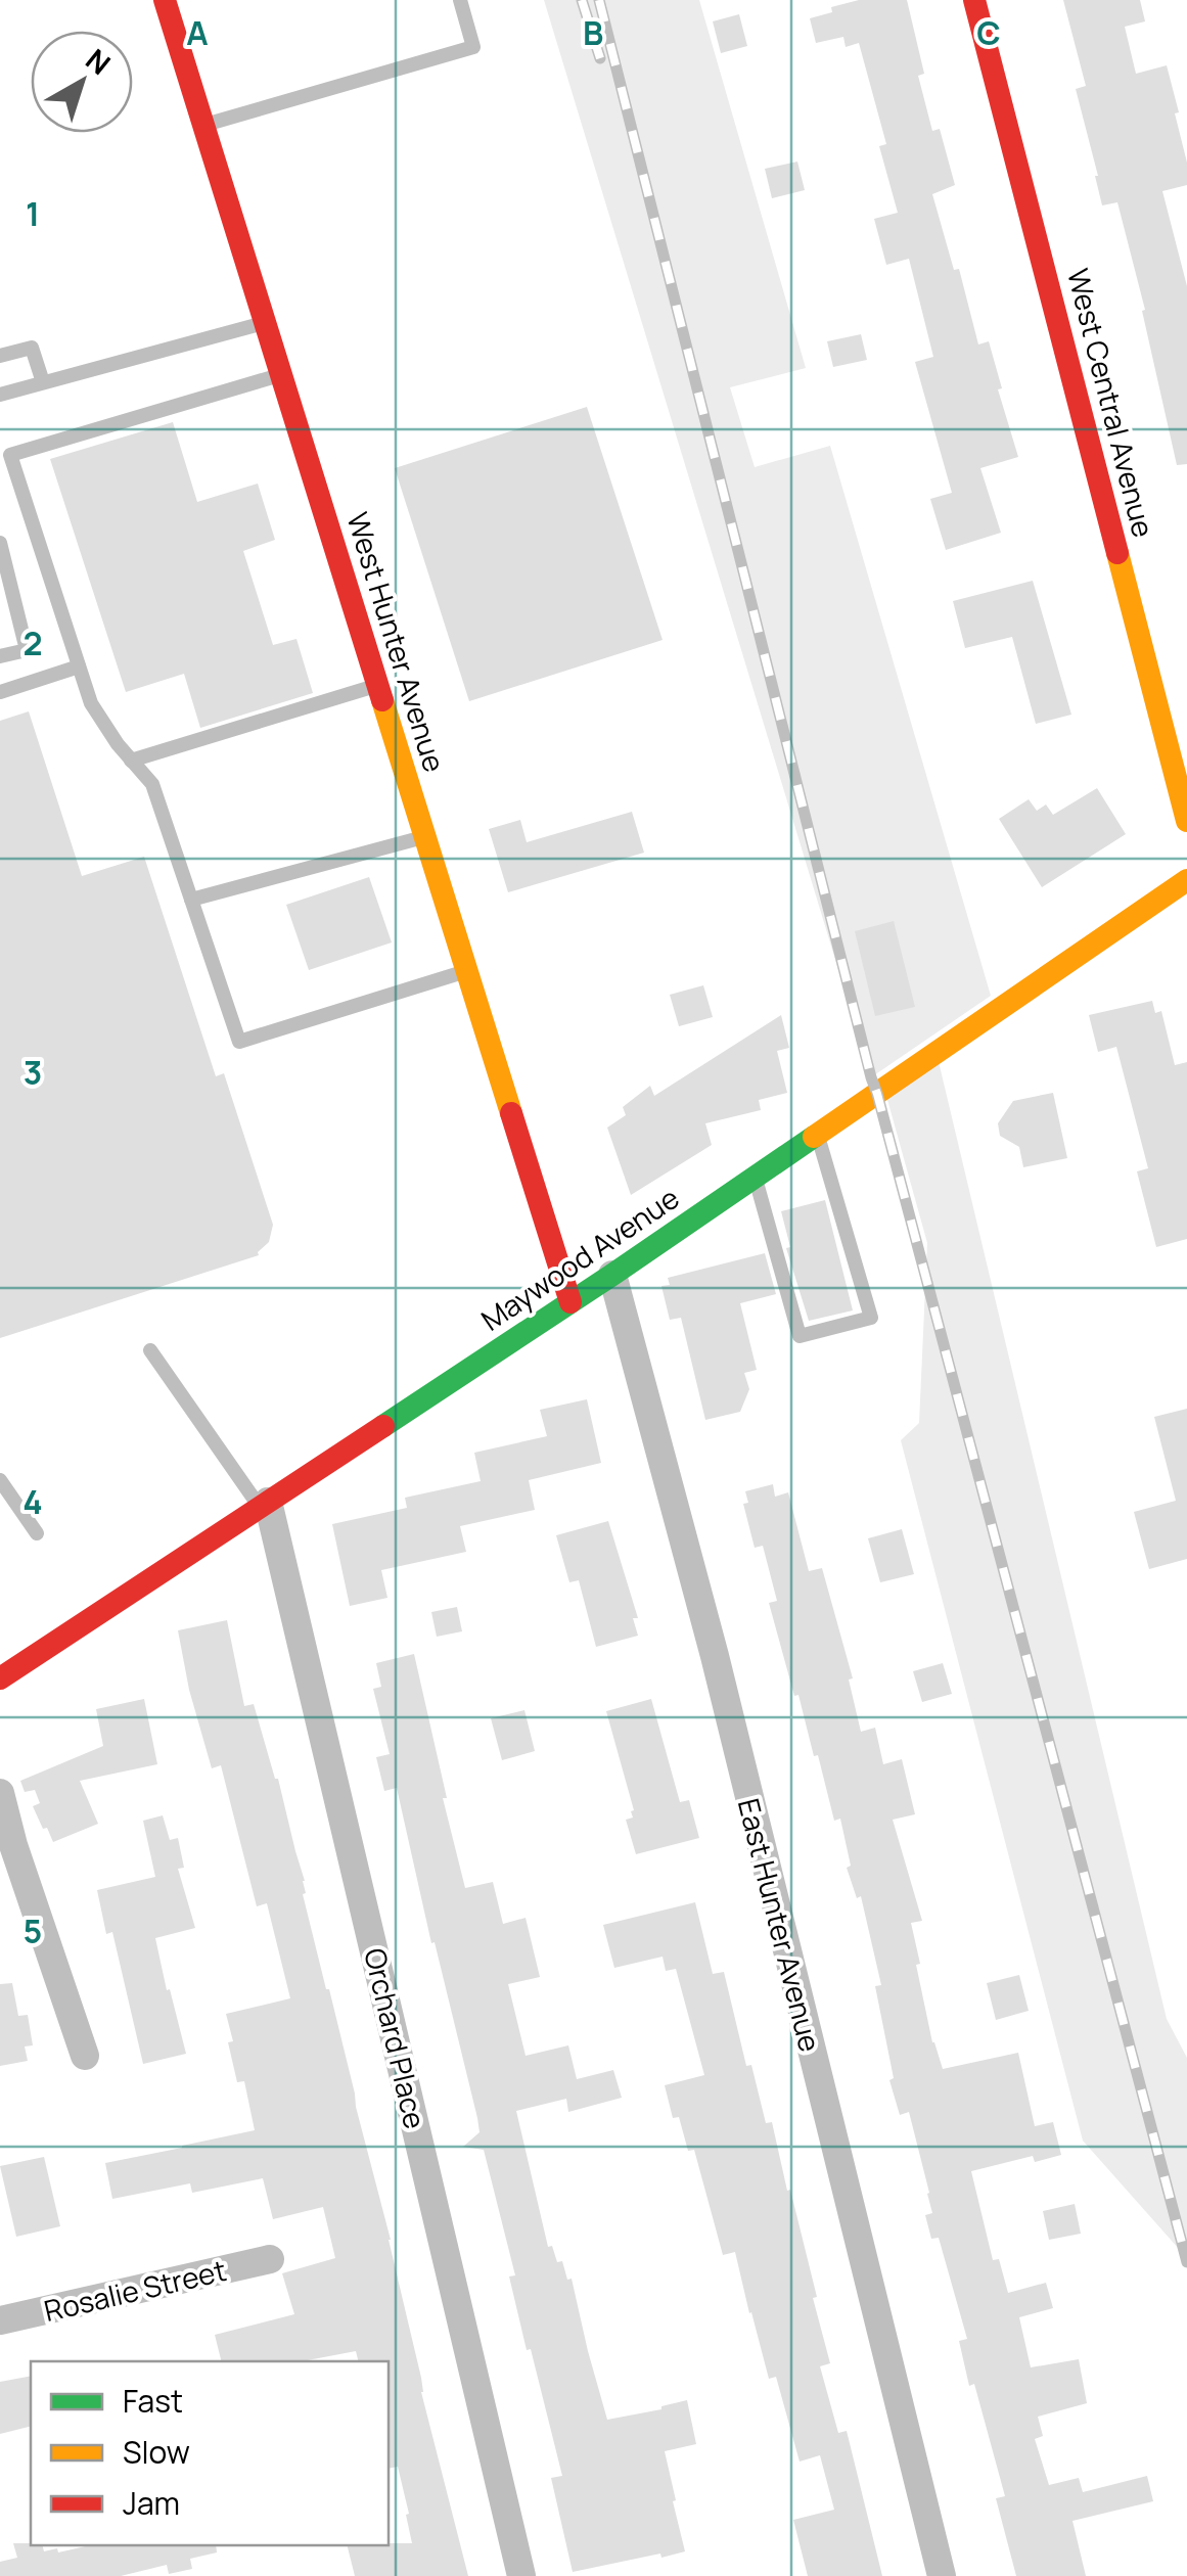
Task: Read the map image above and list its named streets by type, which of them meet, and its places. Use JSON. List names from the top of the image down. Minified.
{"streets":{"street":["West Central Avenue","West Hunter Avenue","Maywood Avenue","East Hunter Avenue","Orchard Place","Rosalie Street"]},"crossings":[["West Hunter Avenue","Maywood Avenue"],["Maywood Avenue","East Hunter Avenue"],["Maywood Avenue","Orchard Place"]],"legend":["Fast","Slow","Jam"],"north":"top right","grid":{"columns":["A","B","C"],"rows":["1","2","3","4","5"]}}
